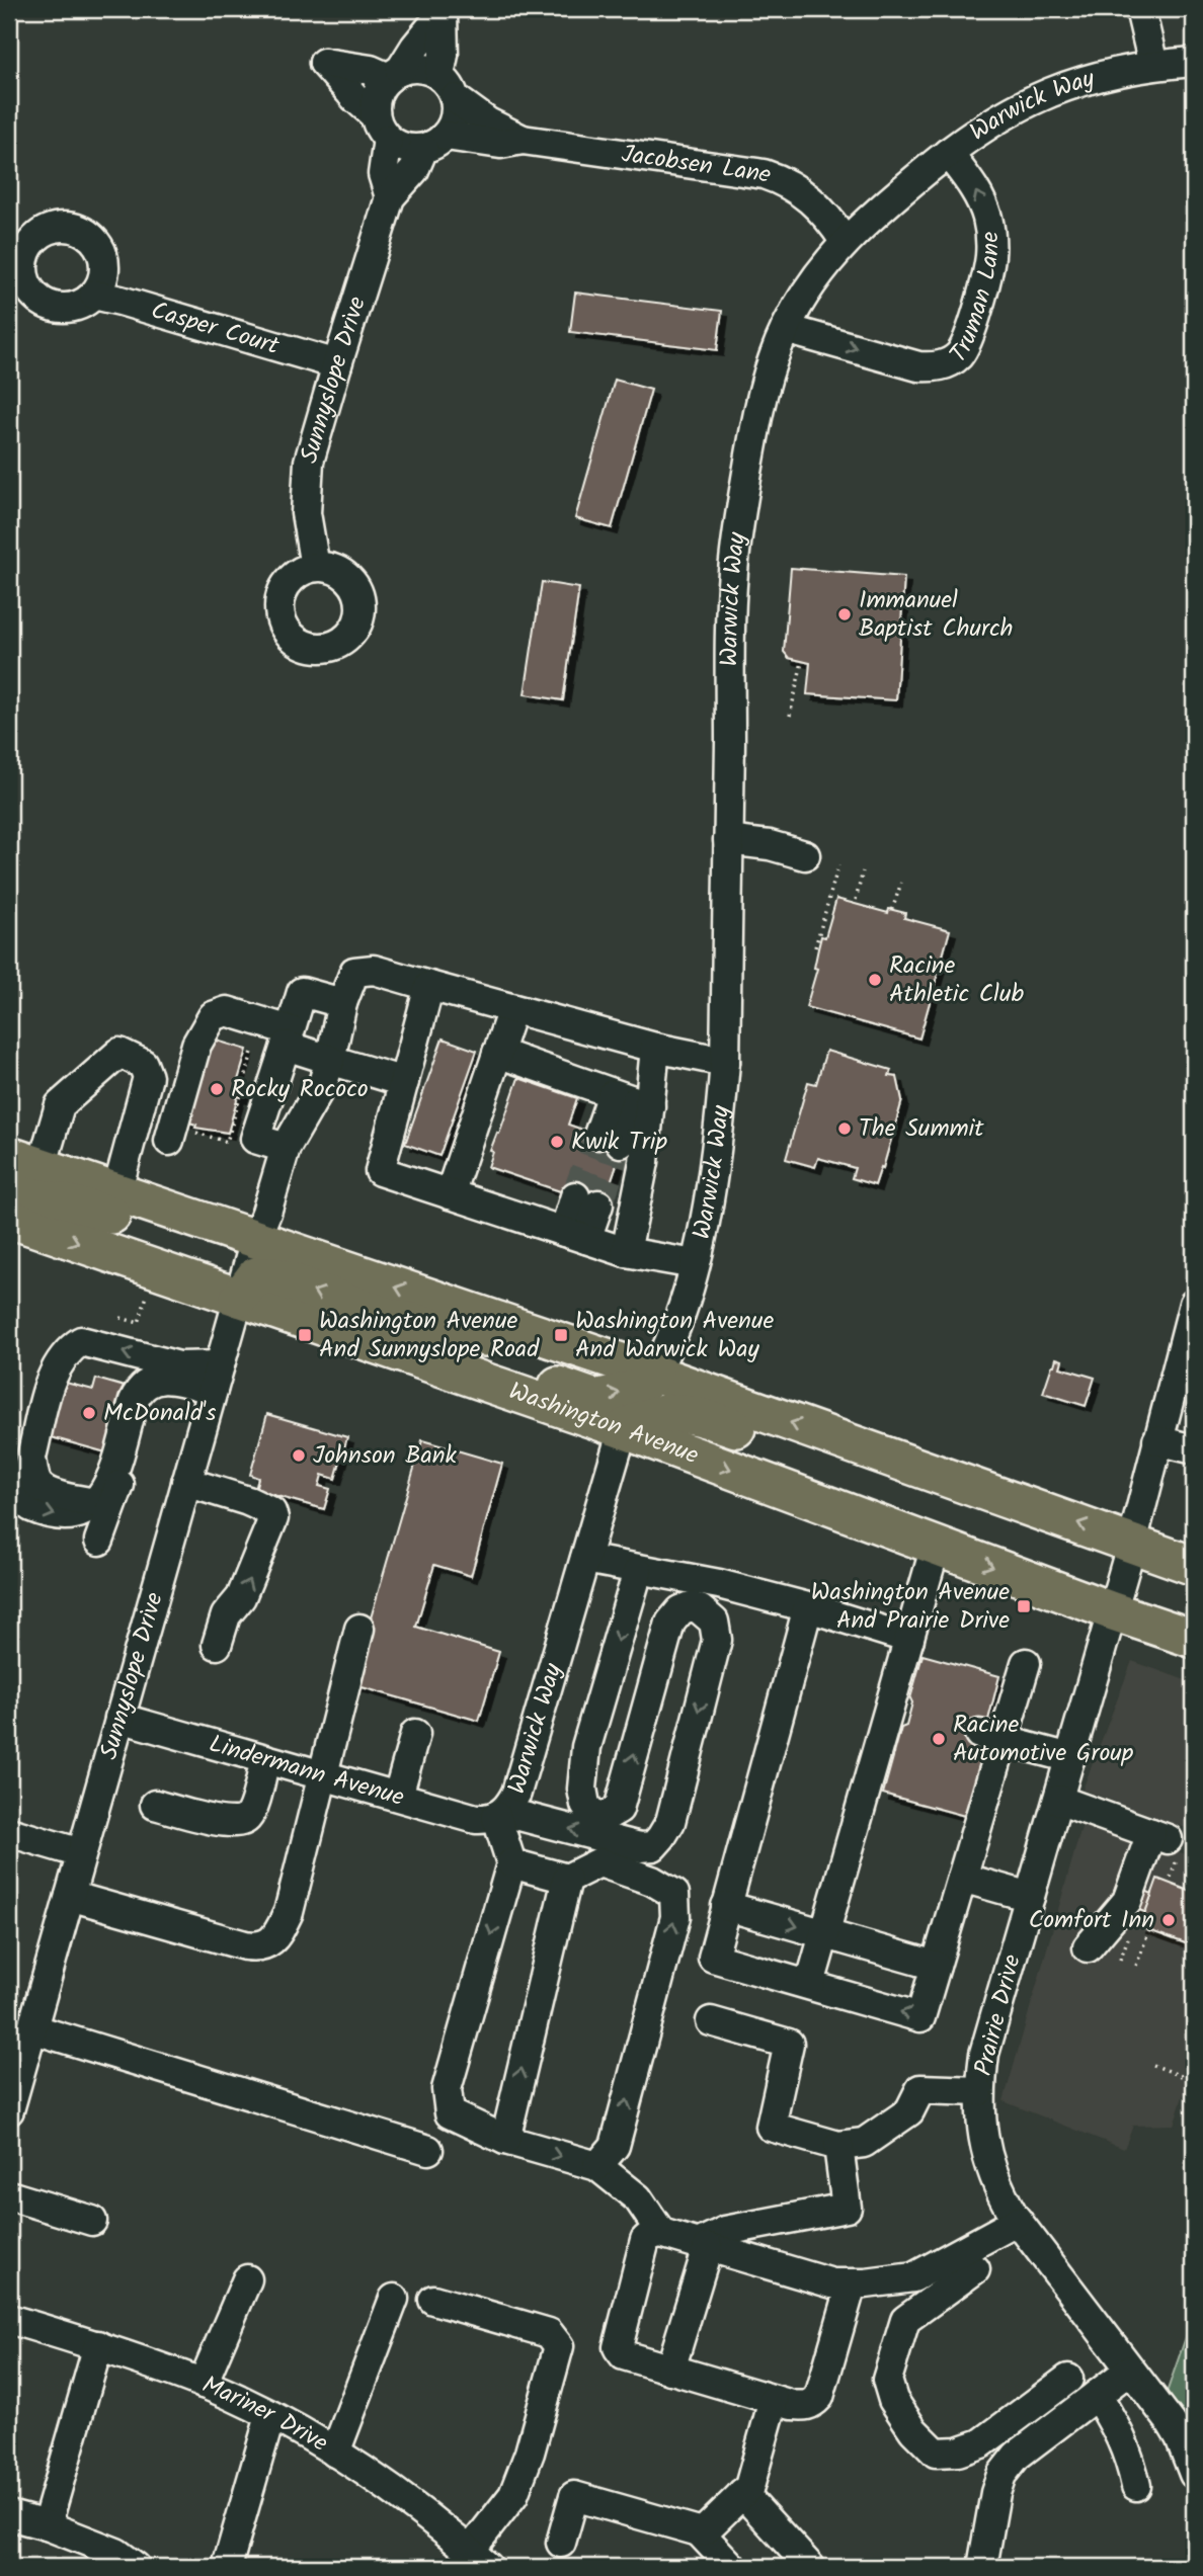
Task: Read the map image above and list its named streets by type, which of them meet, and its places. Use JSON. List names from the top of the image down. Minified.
{"streets":{"main road":["Washington Avenue"],"street":["Warwick Way","Jacobsen Lane","Truman Lane","Casper Court","Sunnyslope Drive","Lindermann Avenue","Prairie Drive","Mariner Drive"]},"crossings":[["Warwick Way","Jacobsen Lane"],["Warwick Way","Truman Lane"],["Warwick Way","Washington Avenue"],["Warwick Way","Lindermann Avenue"],["Jacobsen Lane","Sunnyslope Drive"],["Casper Court","Sunnyslope Drive"],["Sunnyslope Drive","Washington Avenue"],["Sunnyslope Drive","Lindermann Avenue"],["Washington Avenue","Prairie Drive"]],"places":{"other":["Immanuel Baptist Church","Racine Athletic Club","Rocky Rococo","The Summit","Kwik Trip","McDonald's","Johnson Bank","Racine Automotive Group","Comfort Inn"],"transit":["Washington Avenue And Sunnyslope Road","Washington Avenue And Warwick Way","Washington Avenue And Prairie Drive"]}}
